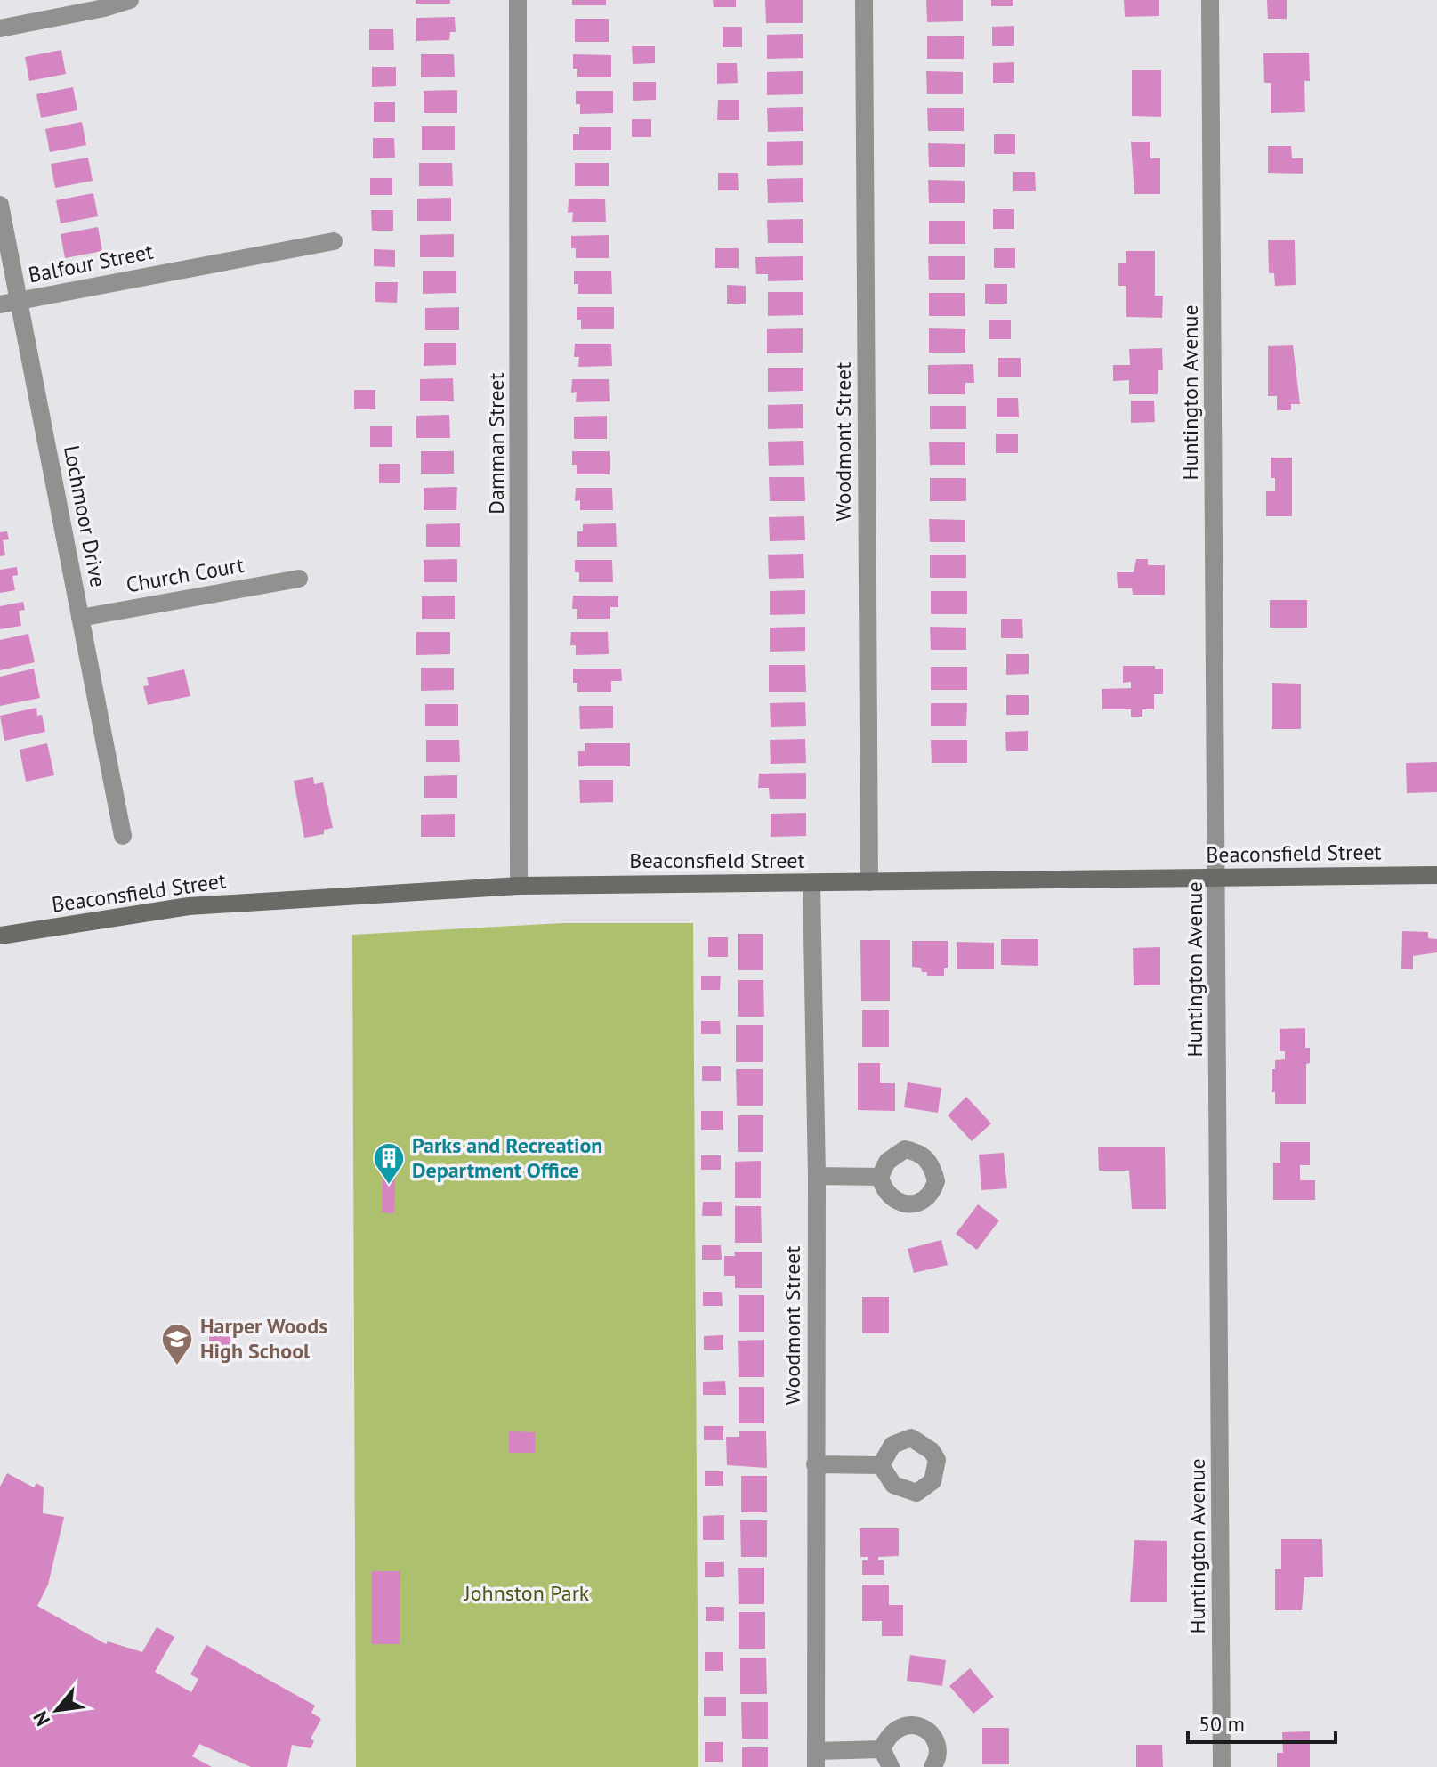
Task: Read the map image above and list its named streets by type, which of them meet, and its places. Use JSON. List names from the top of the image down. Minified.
{"streets":{"street":["Balfour Street","Huntington Avenue","Woodmont Street","Damman Street","Lochmoor Drive","Church Court","Beaconsfield Street"]},"crossings":[["Balfour Street","Lochmoor Drive"],["Huntington Avenue","Beaconsfield Street"],["Woodmont Street","Beaconsfield Street"],["Damman Street","Beaconsfield Street"],["Lochmoor Drive","Church Court"]],"parks":["Johnston Park"],"places":{"building":["Parks and Recreation Department Office"],"school or university":["Harper Woods High School"]},"scale_bar":"50 m","north":"bottom left"}
